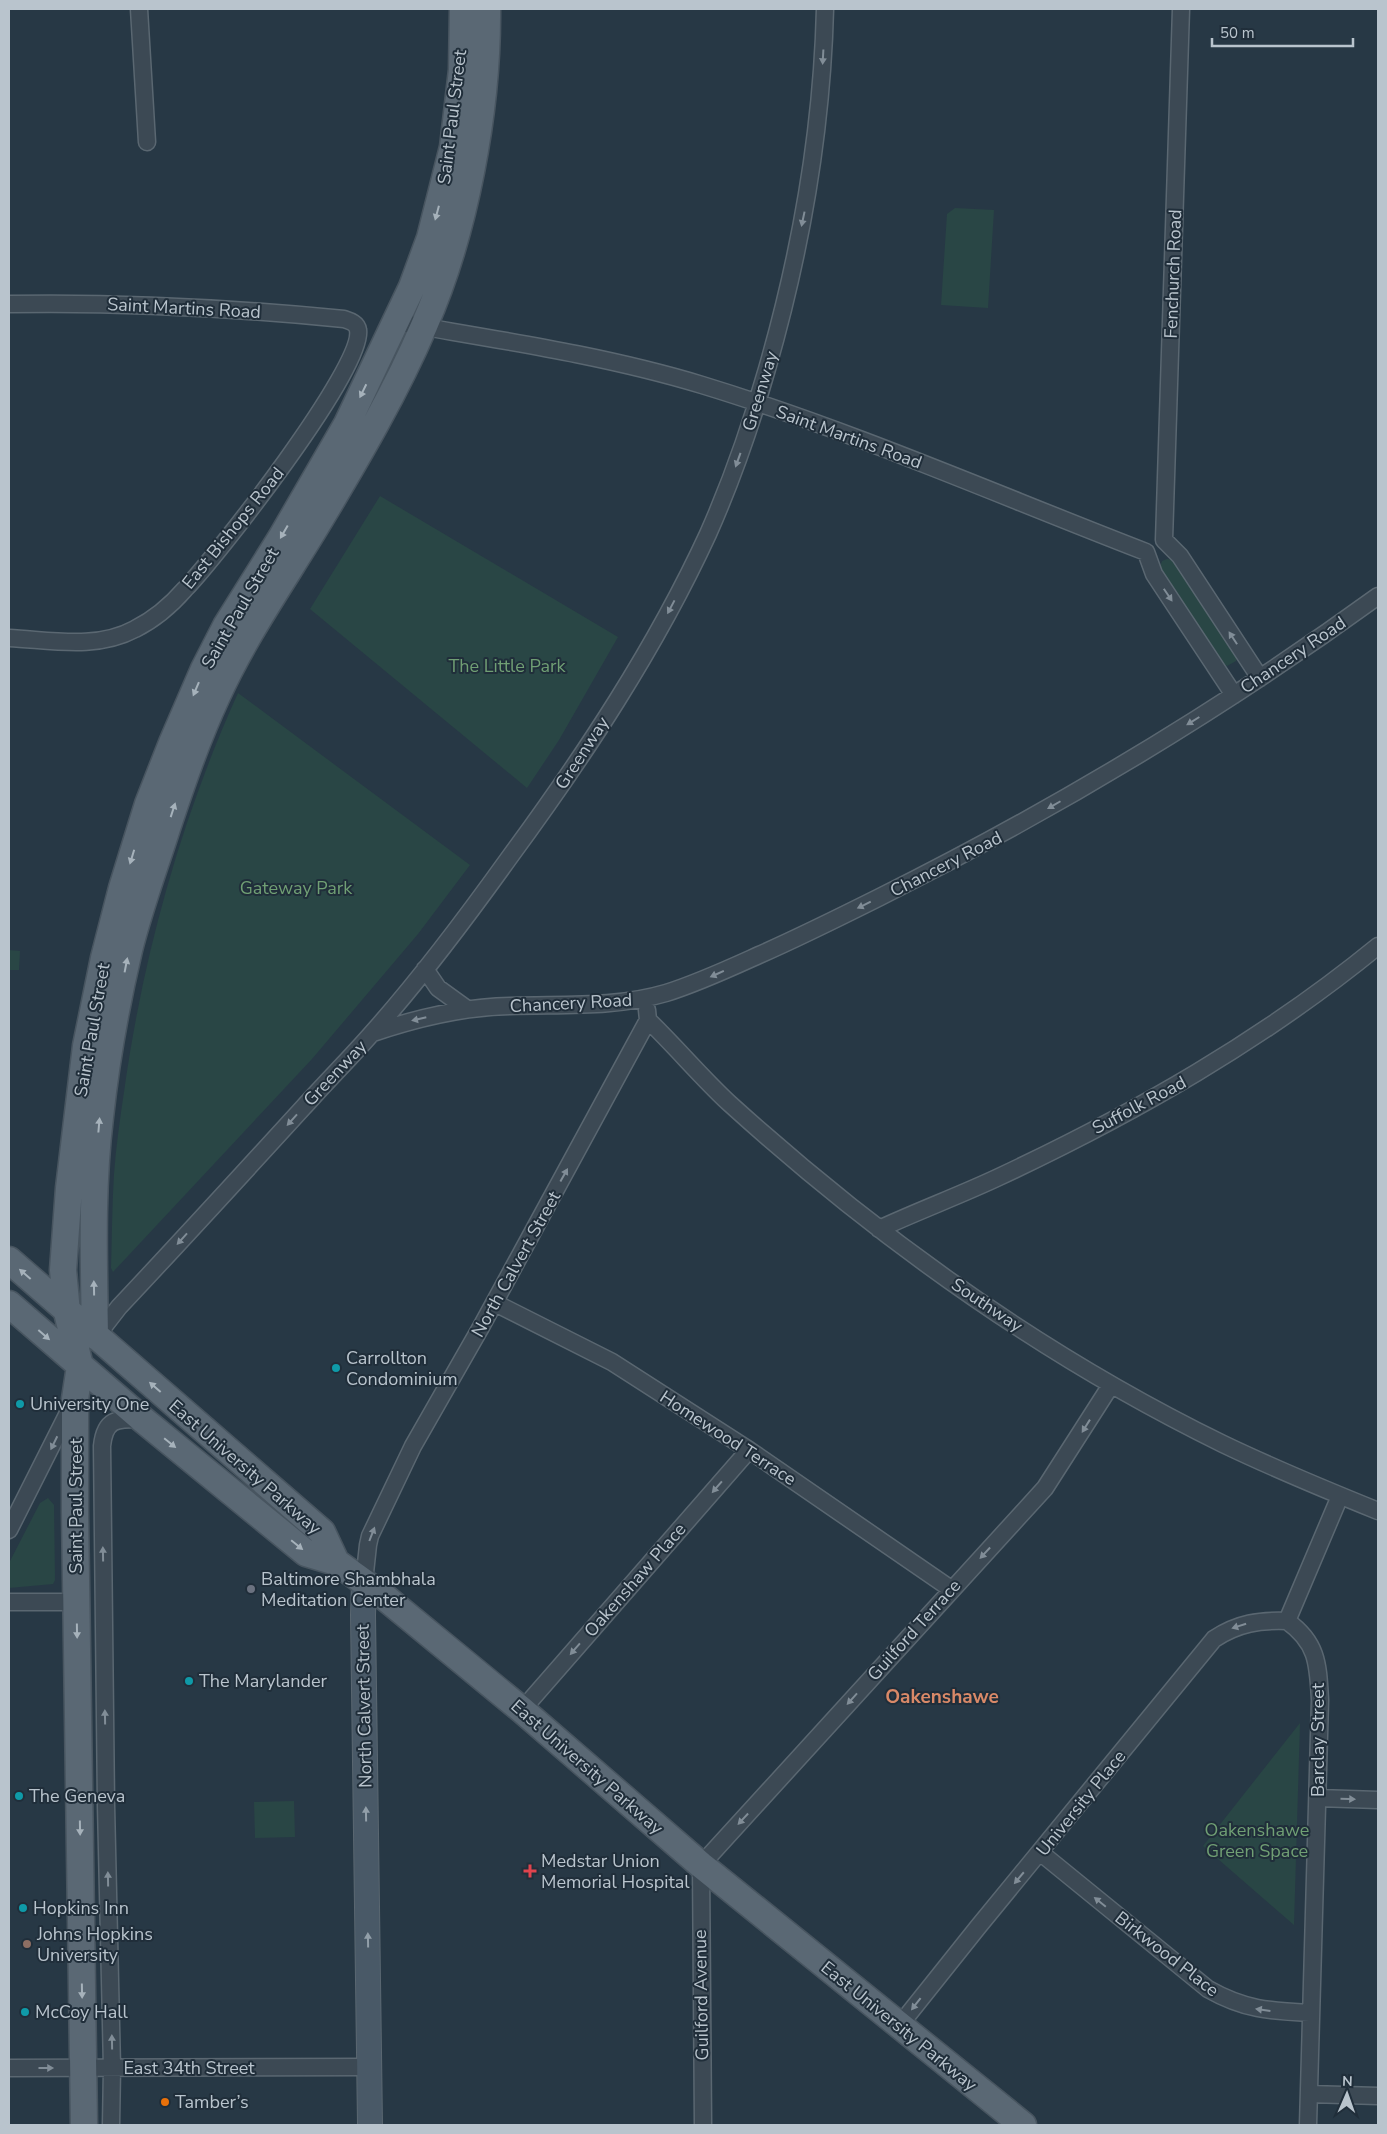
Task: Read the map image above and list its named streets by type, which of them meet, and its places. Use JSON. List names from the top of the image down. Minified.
{"streets":{"main road":["Saint Paul Street","North Calvert Street","East University Parkway"],"street":["Fenchurch Road","Saint Martins Road","Greenway","East Bishops Road","Chancery Road","Suffolk Road","Southway","Homewood Terrace","Oakenshaw Place","Guilford Terrace","Barclay Street","University Place","Birkwood Place","Guilford Avenue","East 34th Street"]},"crossings":[["Saint Paul Street","Saint Martins Road"],["Saint Paul Street","Greenway"],["Saint Paul Street","East University Parkway"],["Saint Paul Street","East 34th Street"],["Saint Martins Road","Greenway"],["Saint Martins Road","East Bishops Road"],["Greenway","Chancery Road"],["Greenway","East University Parkway"],["Suffolk Road","Southway"],["North Calvert Street","Southway"],["North Calvert Street","Homewood Terrace"],["North Calvert Street","East University Parkway"],["North Calvert Street","East 34th Street"],["Southway","Guilford Terrace"],["Homewood Terrace","Oakenshaw Place"],["Homewood Terrace","Guilford Terrace"],["East University Parkway","Oakenshaw Place"],["East University Parkway","Guilford Terrace"],["East University Parkway","University Place"],["East University Parkway","Guilford Avenue"],["Guilford Terrace","Guilford Avenue"],["Barclay Street","University Place"],["Barclay Street","Birkwood Place"],["University Place","Birkwood Place"]],"one_way":["Greenway","Chancery Road","North Calvert Street","Oakenshaw Place","Guilford Terrace","University Place","Birkwood Place"],"districts":["Oakenshawe"],"parks":["The Little Park","Gateway Park","Oakenshawe Green Space"],"places":{"other":["Carrollton Condominium","University One","Baltimore Shambhala Meditation Center","The Marylander","The Geneva","Hopkins Inn","Johns Hopkins University","McCoy Hall","Tamber’s"],"health":["Medstar Union Memorial Hospital"]},"scale_bar":"50 m","north":"top"}
